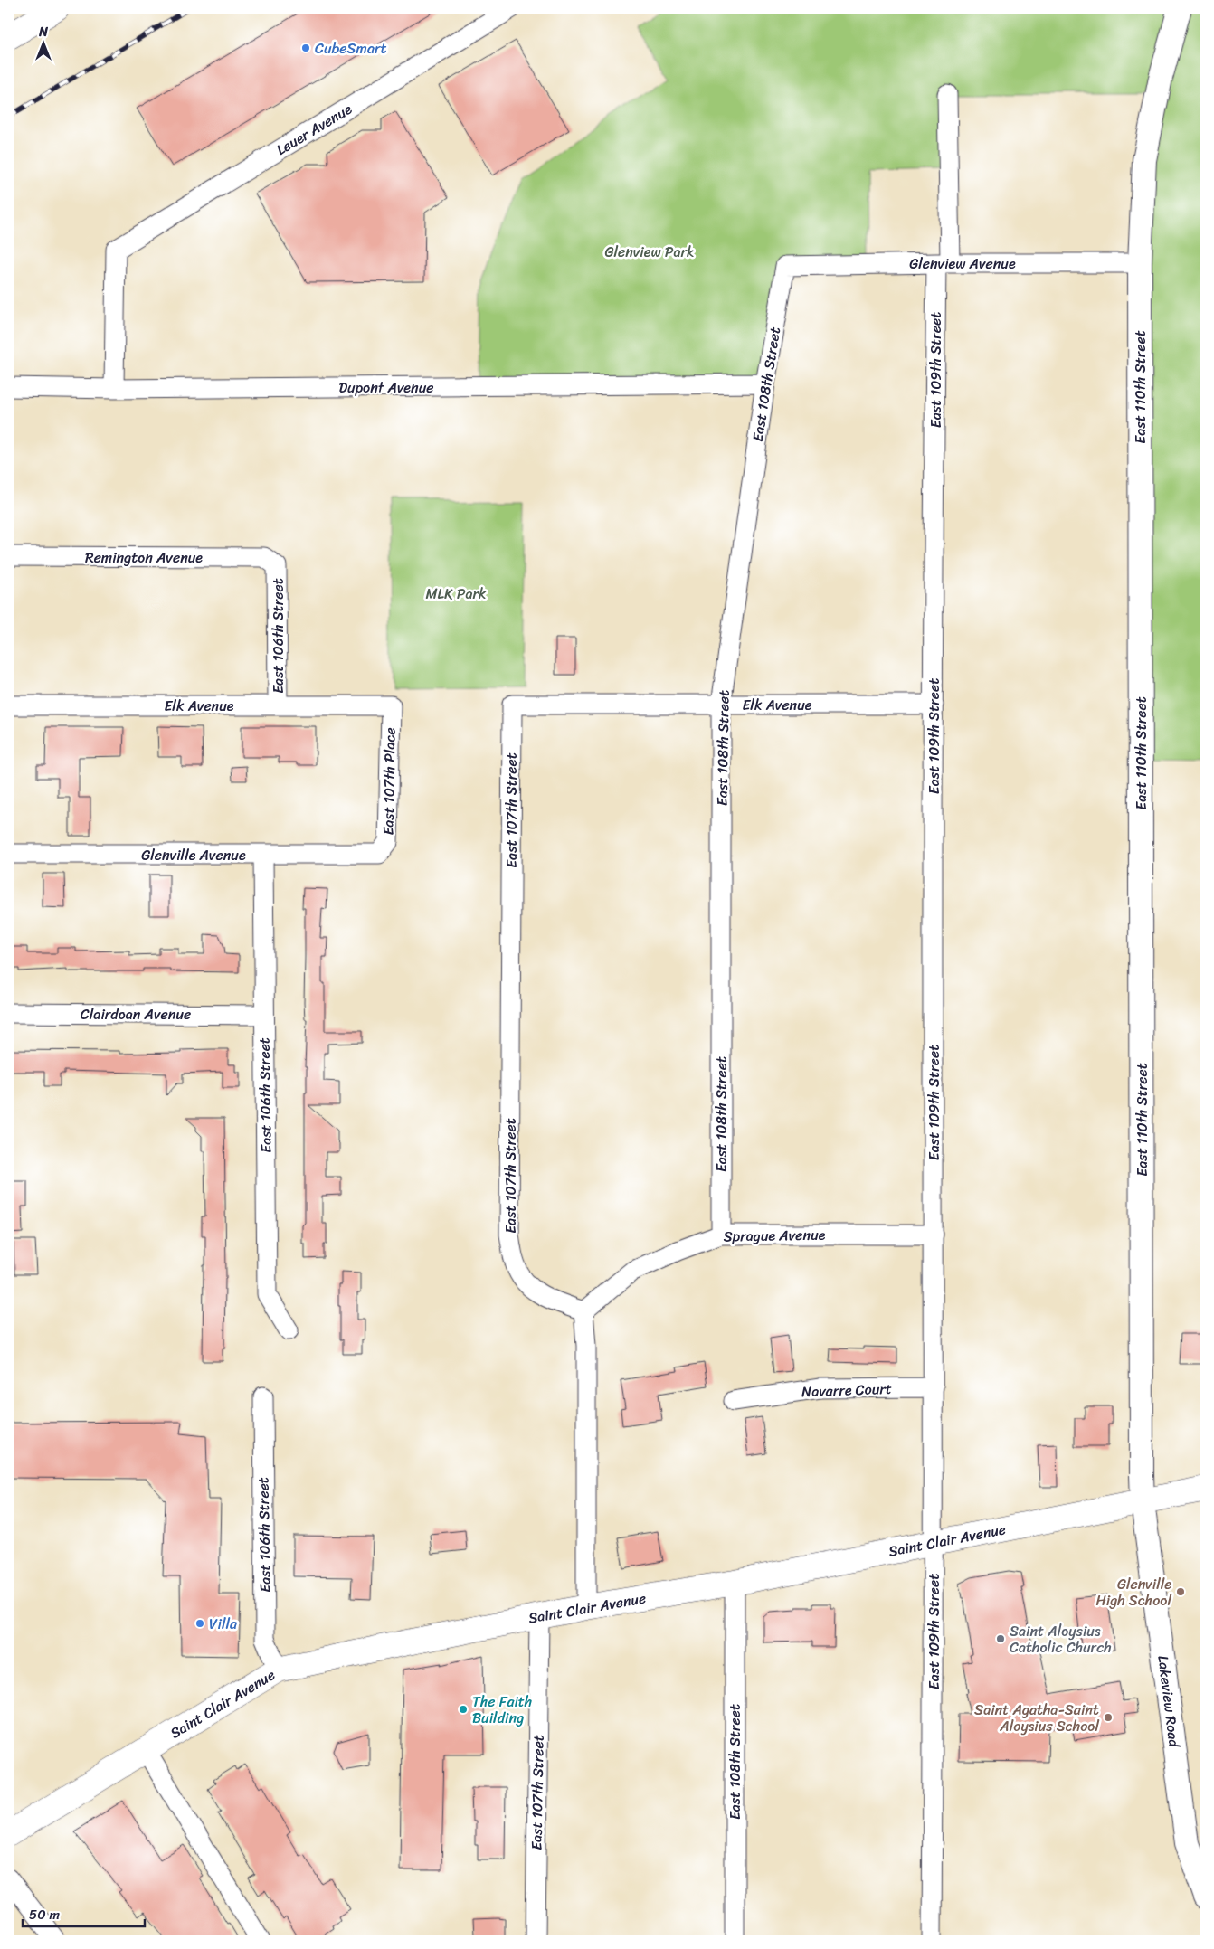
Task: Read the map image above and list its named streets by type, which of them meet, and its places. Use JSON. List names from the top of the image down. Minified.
{"streets":{"main road":["Saint Clair Avenue"],"street":["Leuer Avenue","Glenview Avenue","East 109th Street","East 108th Street","Dupont Avenue","East 110th Street","Remington Avenue","East 106th Street","Elk Avenue","East 107th Place","East 107th Street","Glenville Avenue","Clairdoan Avenue","Sprague Avenue","Navarre Court","Lakeview Road"]},"crossings":[["Leuer Avenue","Dupont Avenue"],["Glenview Avenue","East 109th Street"],["Glenview Avenue","East 108th Street"],["Glenview Avenue","East 110th Street"],["East 109th Street","Elk Avenue"],["East 109th Street","Sprague Avenue"],["East 109th Street","Navarre Court"],["East 109th Street","Saint Clair Avenue"],["East 108th Street","Dupont Avenue"],["East 108th Street","Elk Avenue"],["East 108th Street","Sprague Avenue"],["East 108th Street","Saint Clair Avenue"],["East 110th Street","Saint Clair Avenue"],["East 110th Street","Lakeview Road"],["Remington Avenue","East 106th Street"],["East 106th Street","Elk Avenue"],["East 106th Street","Glenville Avenue"],["East 106th Street","Clairdoan Avenue"],["East 106th Street","Saint Clair Avenue"],["Elk Avenue","East 107th Place"],["Elk Avenue","East 107th Street"],["East 107th Place","Glenville Avenue"],["East 107th Street","Sprague Avenue"],["East 107th Street","Saint Clair Avenue"],["Saint Clair Avenue","Lakeview Road"]],"parks":["Glenview Park","MLK Park"],"places":["CubeSmart","Glenville High School","Villa","Saint Aloysius Catholic Church","The Faith Building","Saint Agatha-Saint Aloysius School"],"scale_bar":"50 m","north":"top"}
